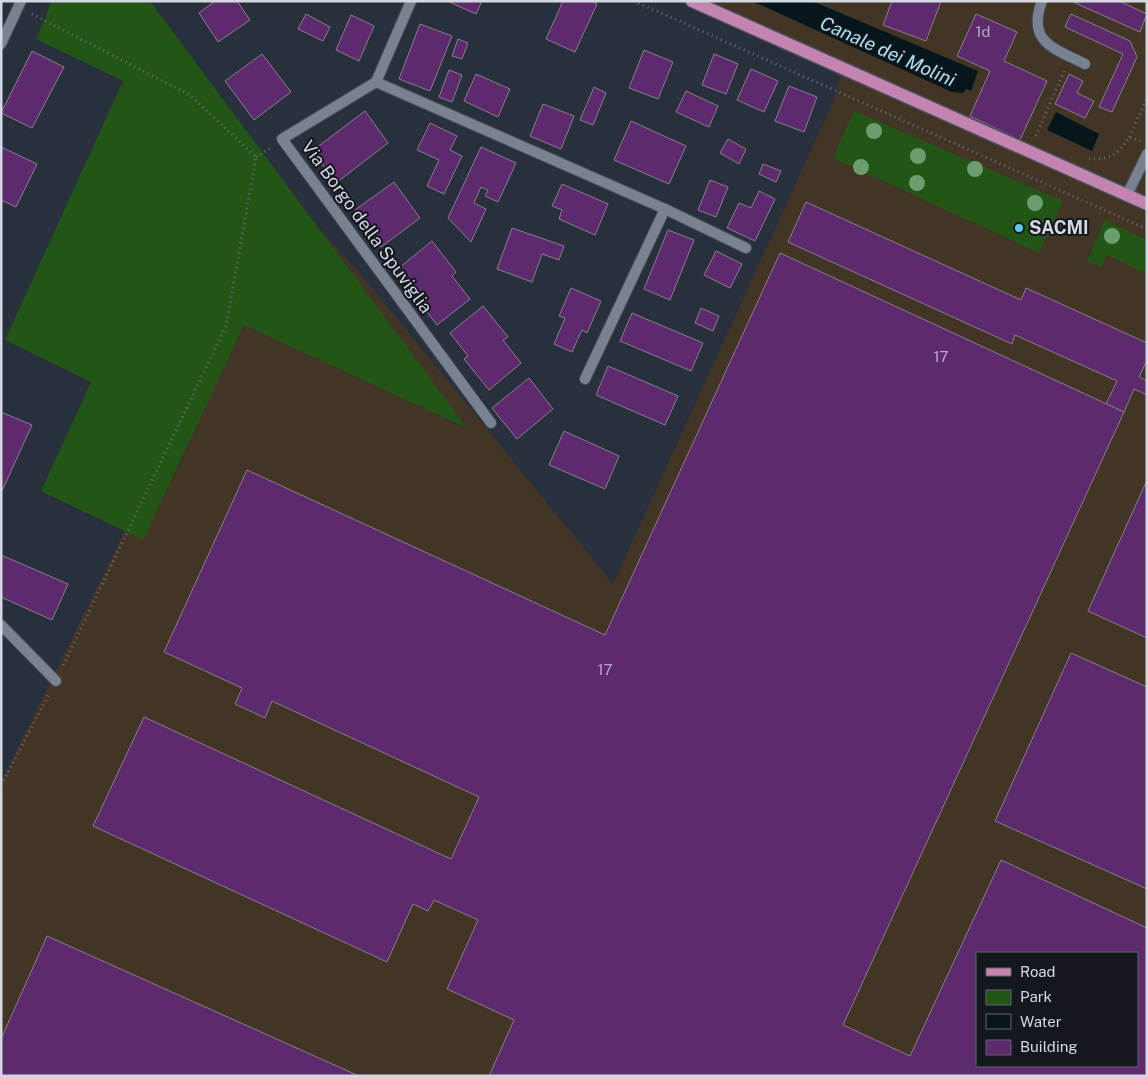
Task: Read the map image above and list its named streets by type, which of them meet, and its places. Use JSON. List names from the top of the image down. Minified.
{"streets":{"street":["Via Borgo della Spuviglia"]},"water":["Canale dei Molini"],"places":["SACMI"],"house_numbers":["1d","17","17"],"legend":["Road","Park","Water","Building"]}
